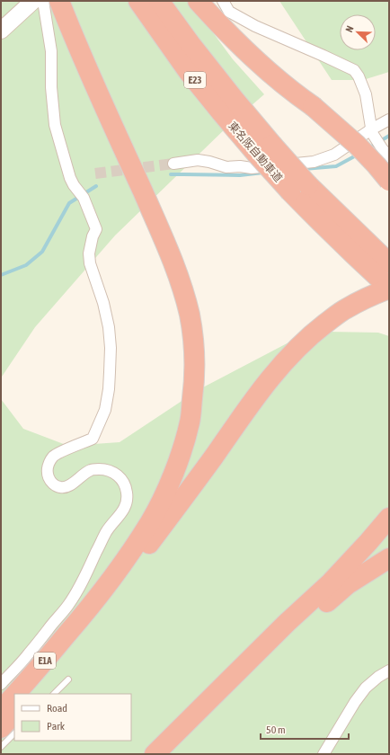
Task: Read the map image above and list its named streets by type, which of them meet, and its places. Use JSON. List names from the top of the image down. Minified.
{"streets":{"highway":["E23","東名阪自動車道","E1A"]},"legend":["Road","Park"],"scale_bar":"50 m","north":"top left"}
